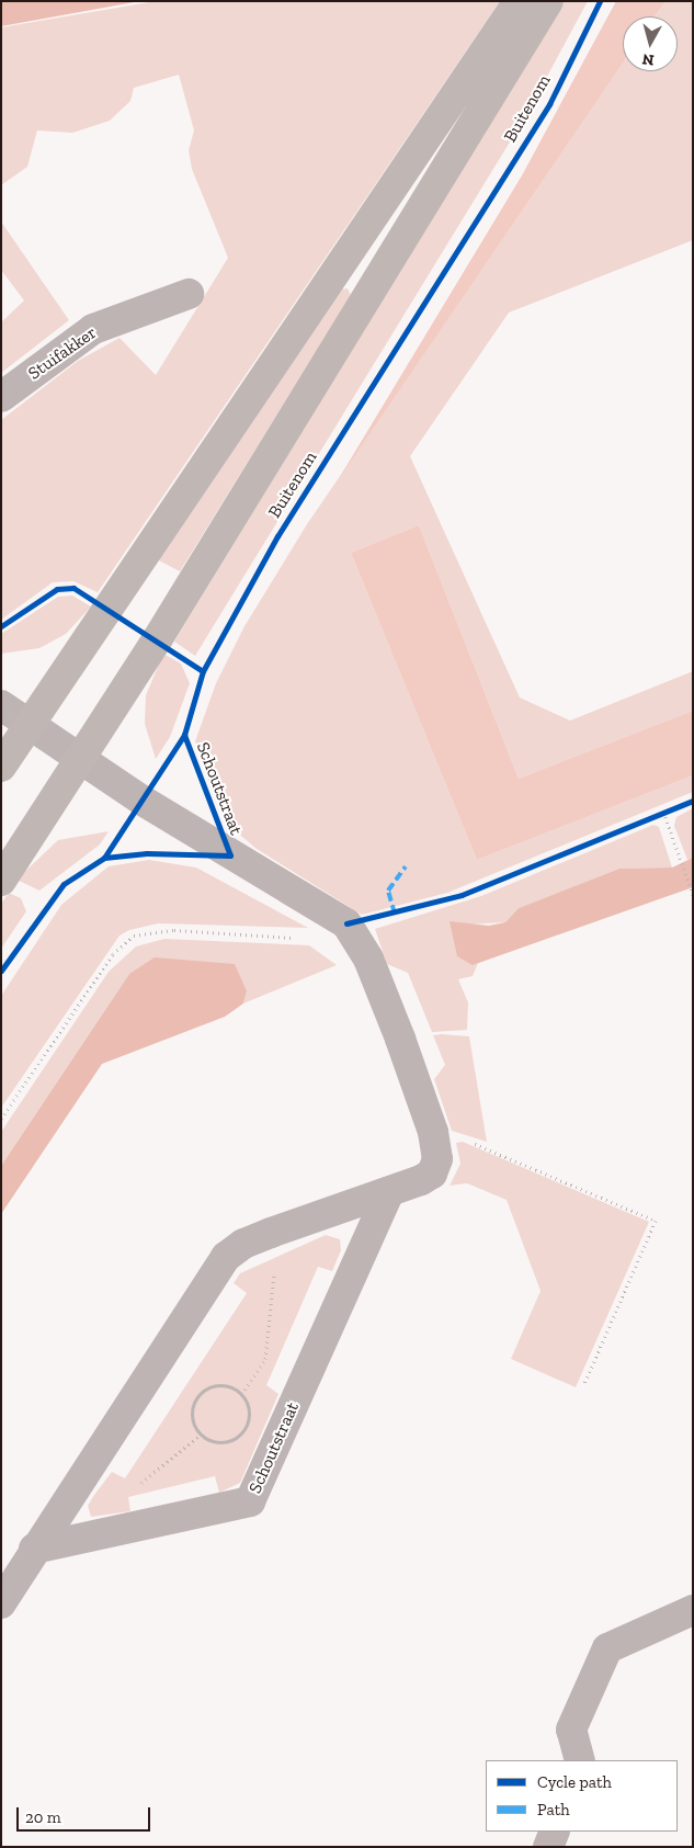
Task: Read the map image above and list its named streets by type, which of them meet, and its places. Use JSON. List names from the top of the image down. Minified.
{"streets":{"main road":["Buitenom"],"street":["Stuifakker","Schoutstraat"]},"crossings":[["Buitenom","Schoutstraat"]],"legend":["Cycle path","Path"],"scale_bar":"20 m","north":"bottom"}
